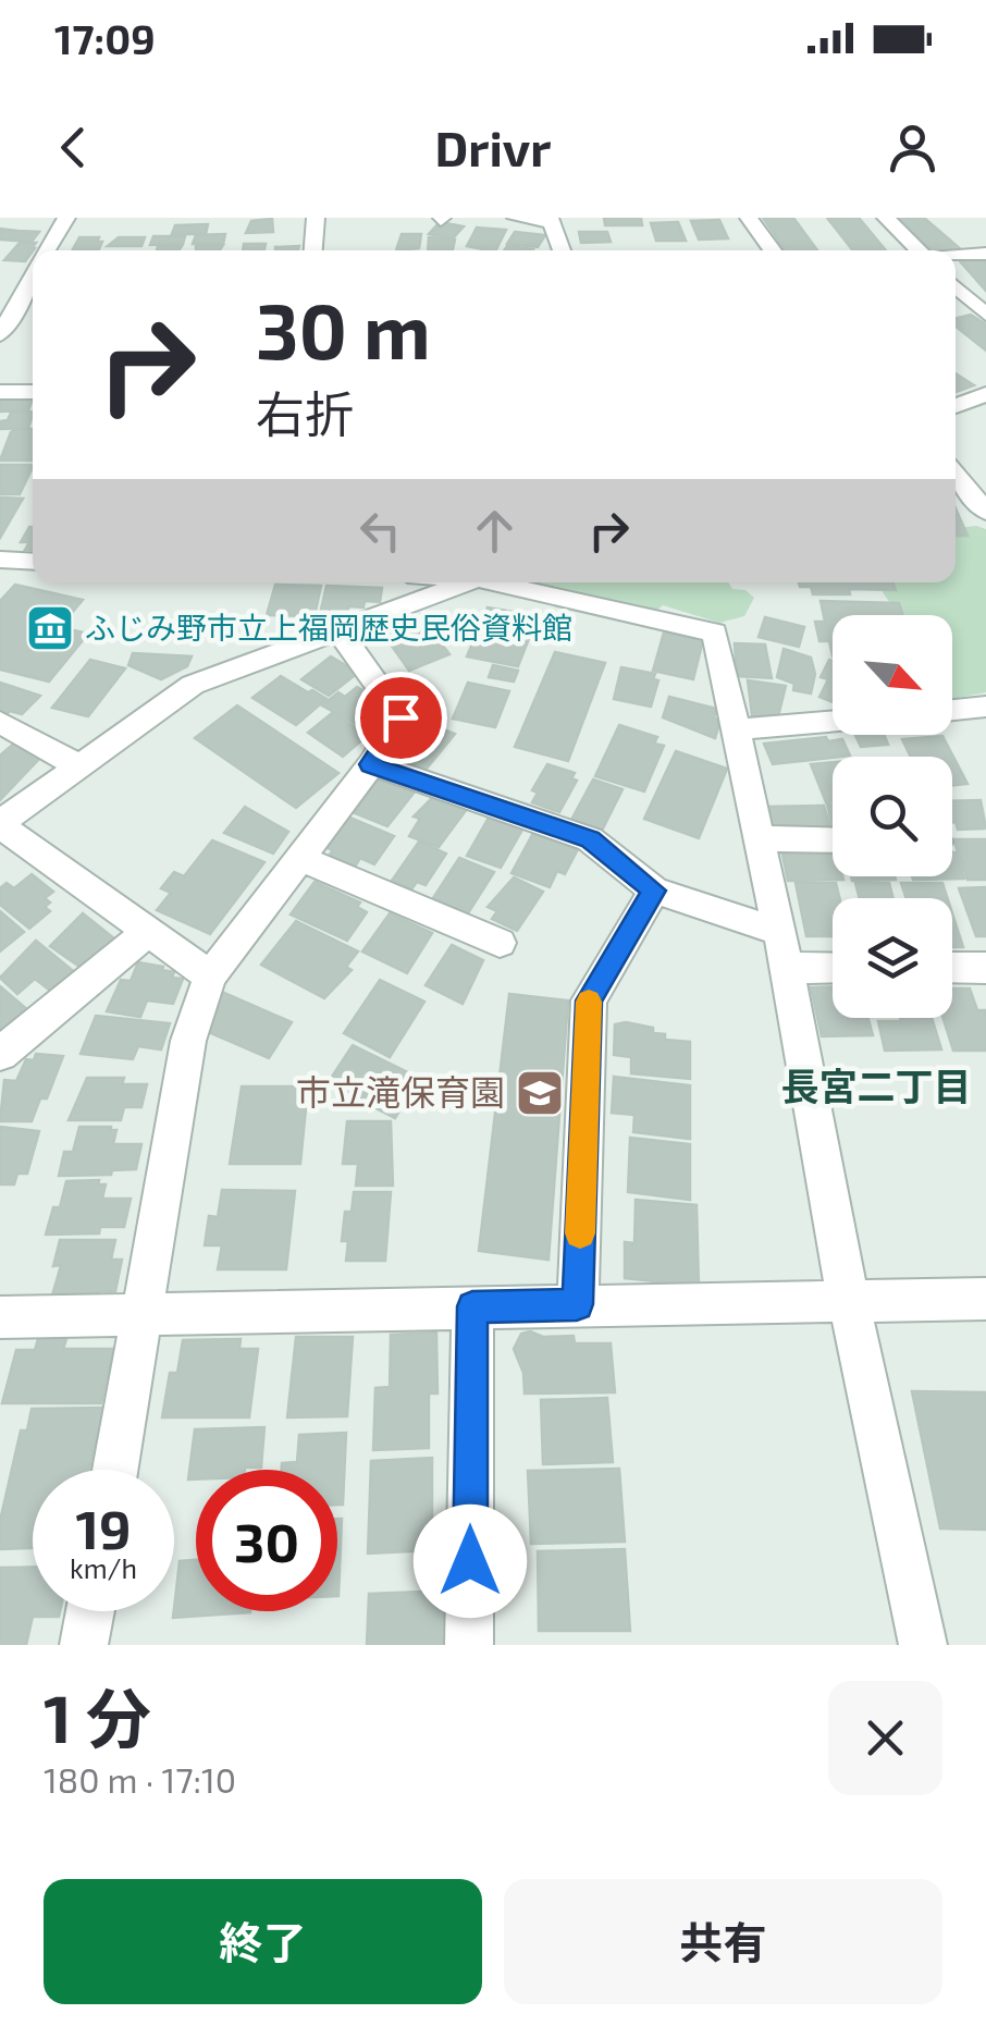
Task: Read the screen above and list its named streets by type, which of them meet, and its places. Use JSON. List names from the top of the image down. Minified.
{"districts":["長宮二丁目"],"places":{"museum":["ふじみ野市立上福岡歴史民俗資料館"],"school or university":["市立滝保育園"]},"north":"bottom right","page":{"status":"17:09","header":"Drivr","turn":["30 m","右折"],"speed":"19 km/h","limit":"30","heading":["1 分","180 m · 17:10"],"buttons":["終了","共有"]}}
